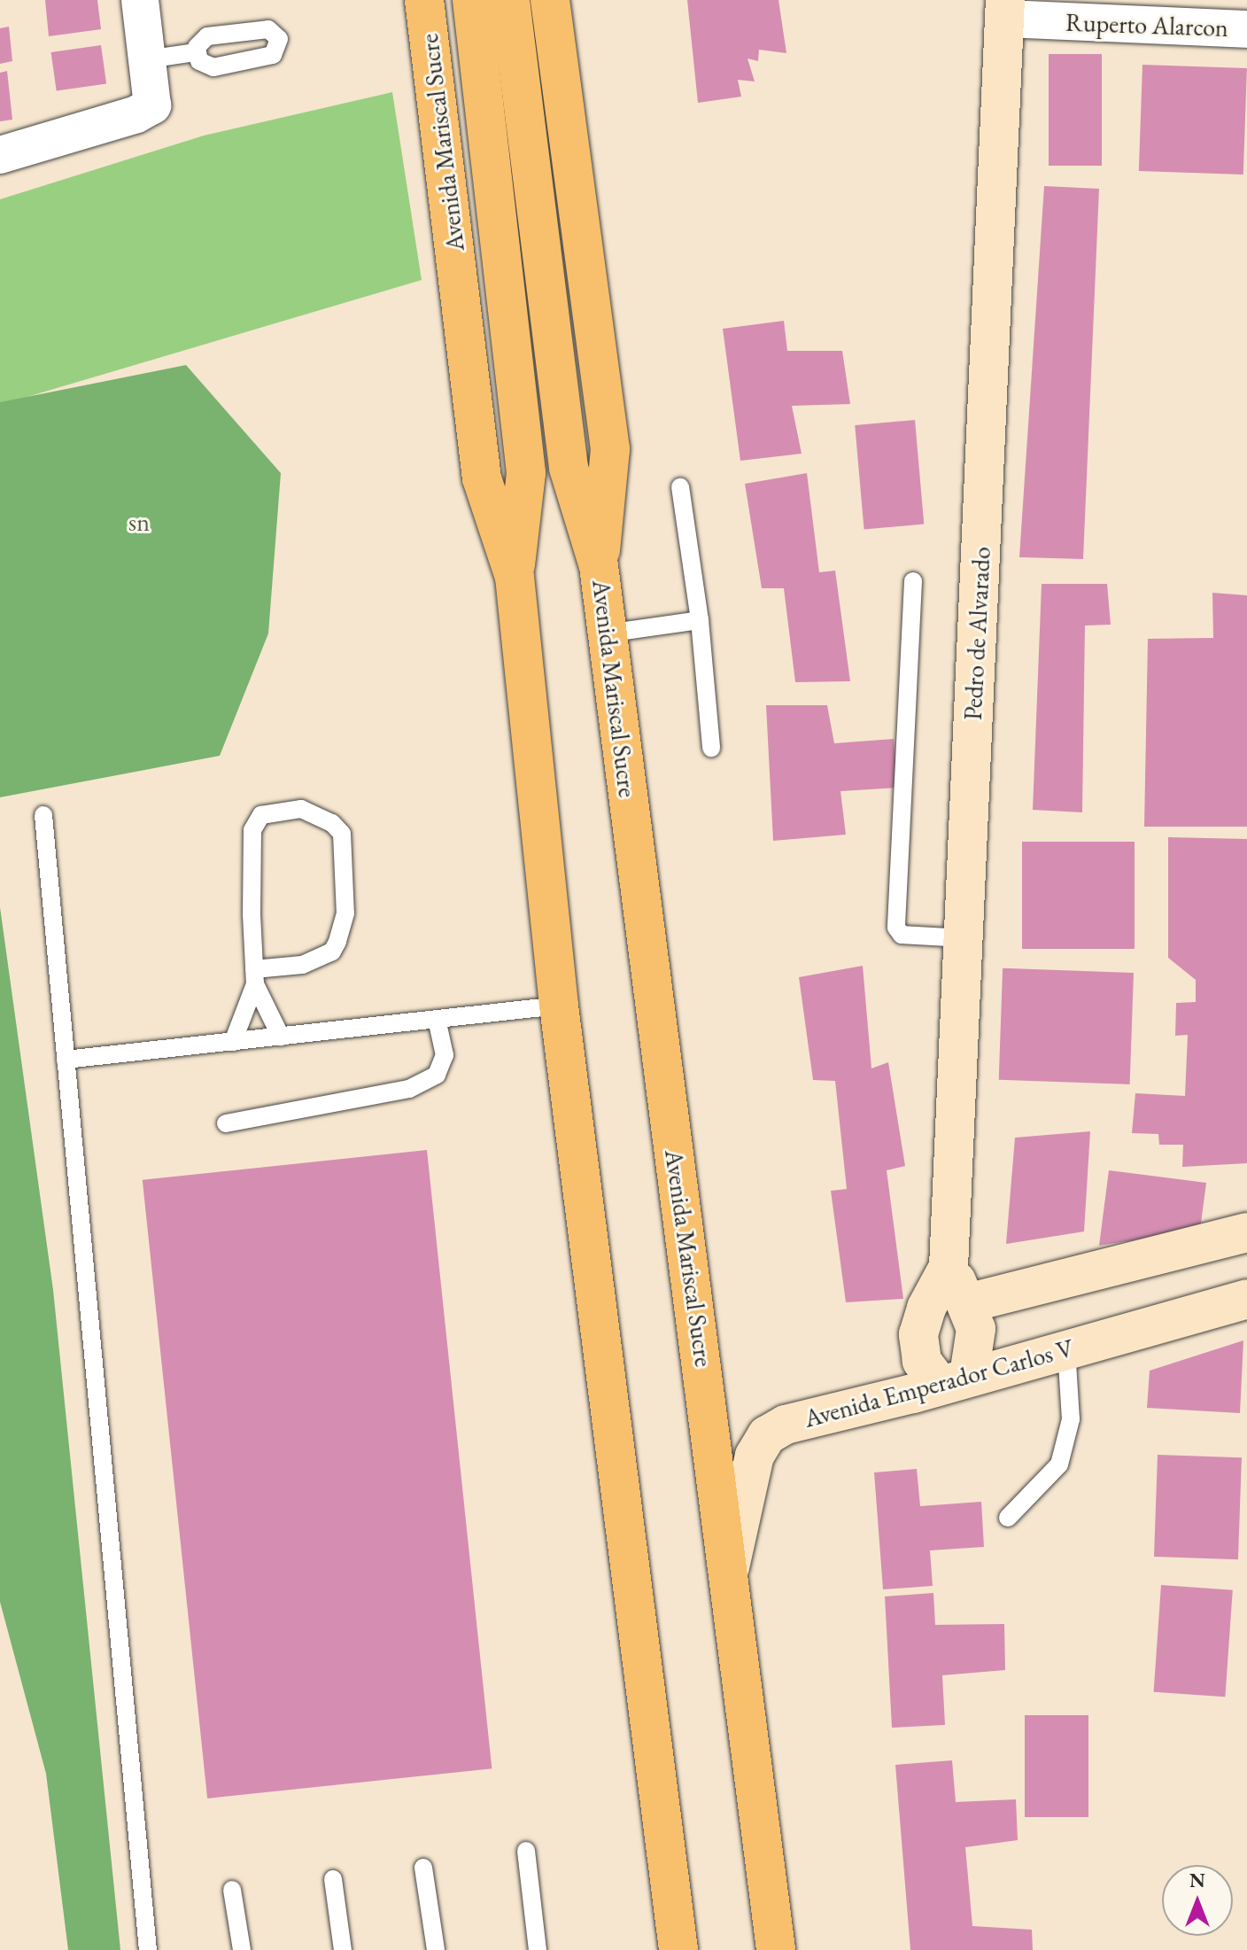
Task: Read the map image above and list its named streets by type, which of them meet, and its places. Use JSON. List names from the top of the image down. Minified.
{"streets":{"main road":["Avenida Mariscal Sucre","Pedro de Alvarado","Avenida Emperador Carlos V"],"street":["Ruperto Alarcon"]},"crossings":[["Ruperto Alarcon","Pedro de Alvarado"],["Avenida Mariscal Sucre","Avenida Emperador Carlos V"],["Pedro de Alvarado","Avenida Emperador Carlos V"]],"parks":["sn"],"north":"top"}
